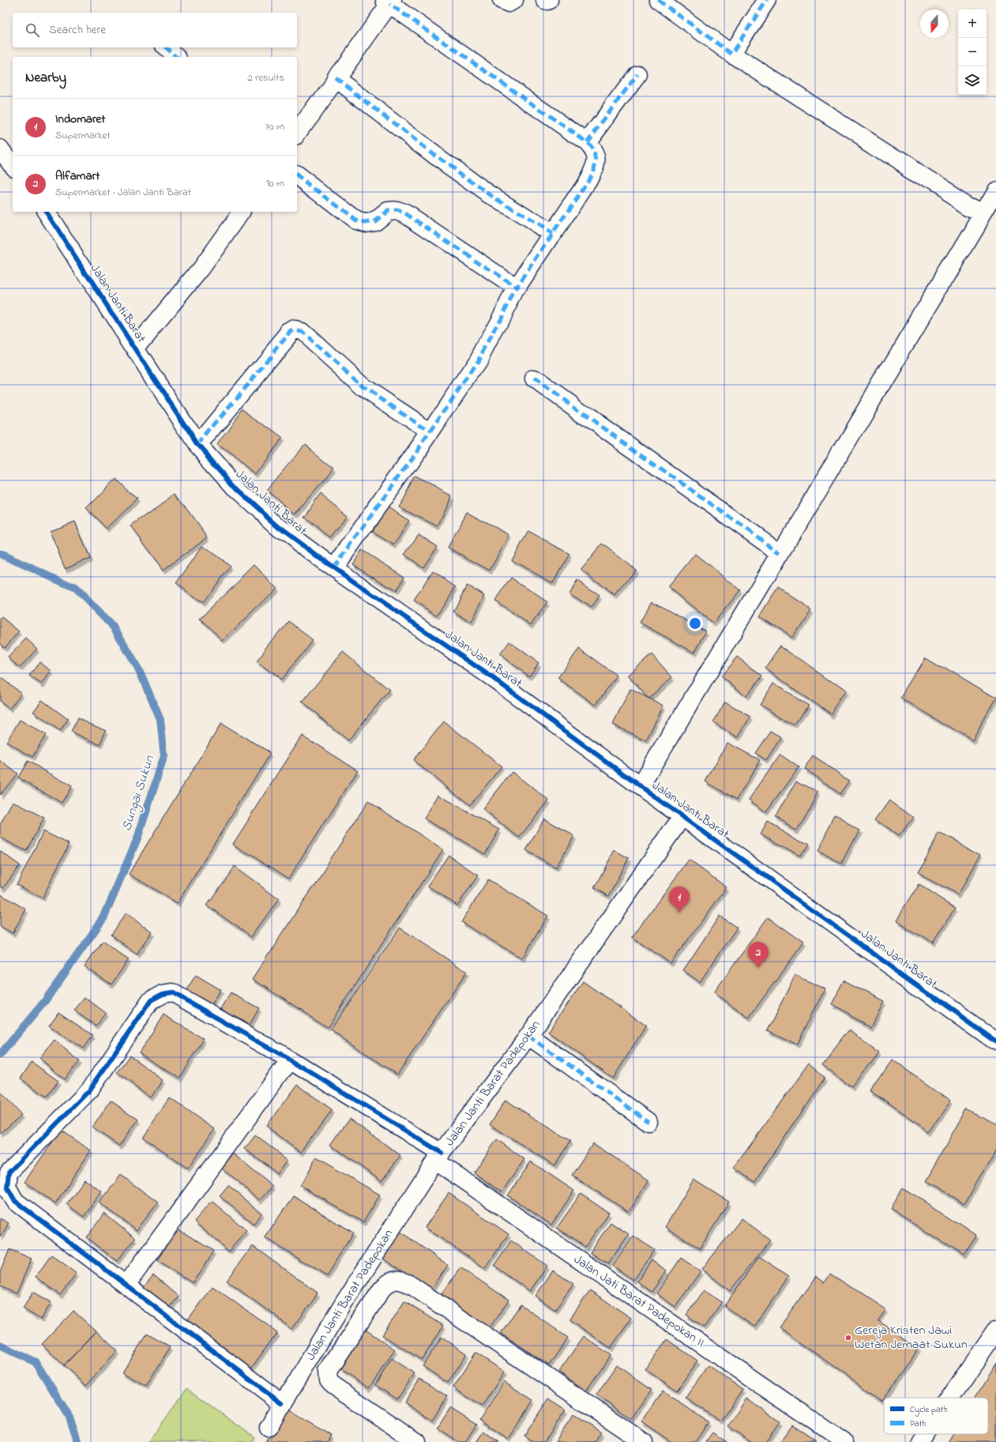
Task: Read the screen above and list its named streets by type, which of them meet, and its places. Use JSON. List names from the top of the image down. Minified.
{"streets":{"street":["Jalan Janti Barat","Jalan Janti Barat Padepokan","Jalan Jati Barat Padepokan II"]},"crossings":[["Jalan Janti Barat","Jalan Janti Barat Padepokan"],["Jalan Janti Barat Padepokan","Jalan Jati Barat Padepokan II"]],"water":["Sungai Sukun"],"places":["Gereja Kristen Jawi Wetan Jemaat Sukun"],"legend":["Cycle path","Path"],"north":"bottom","page":{"map_buttons":["+","−"],"search":"Search here","heading":["Nearby","2 results"],"list":[{"mark":"1","name":"Indomaret","note":"Supermarket","value":"70 m"},{"mark":"2","name":"Alfamart","note":"Supermarket · Jalan Janti Barat","value":"90 m"}],"pins":["1","2"]}}
